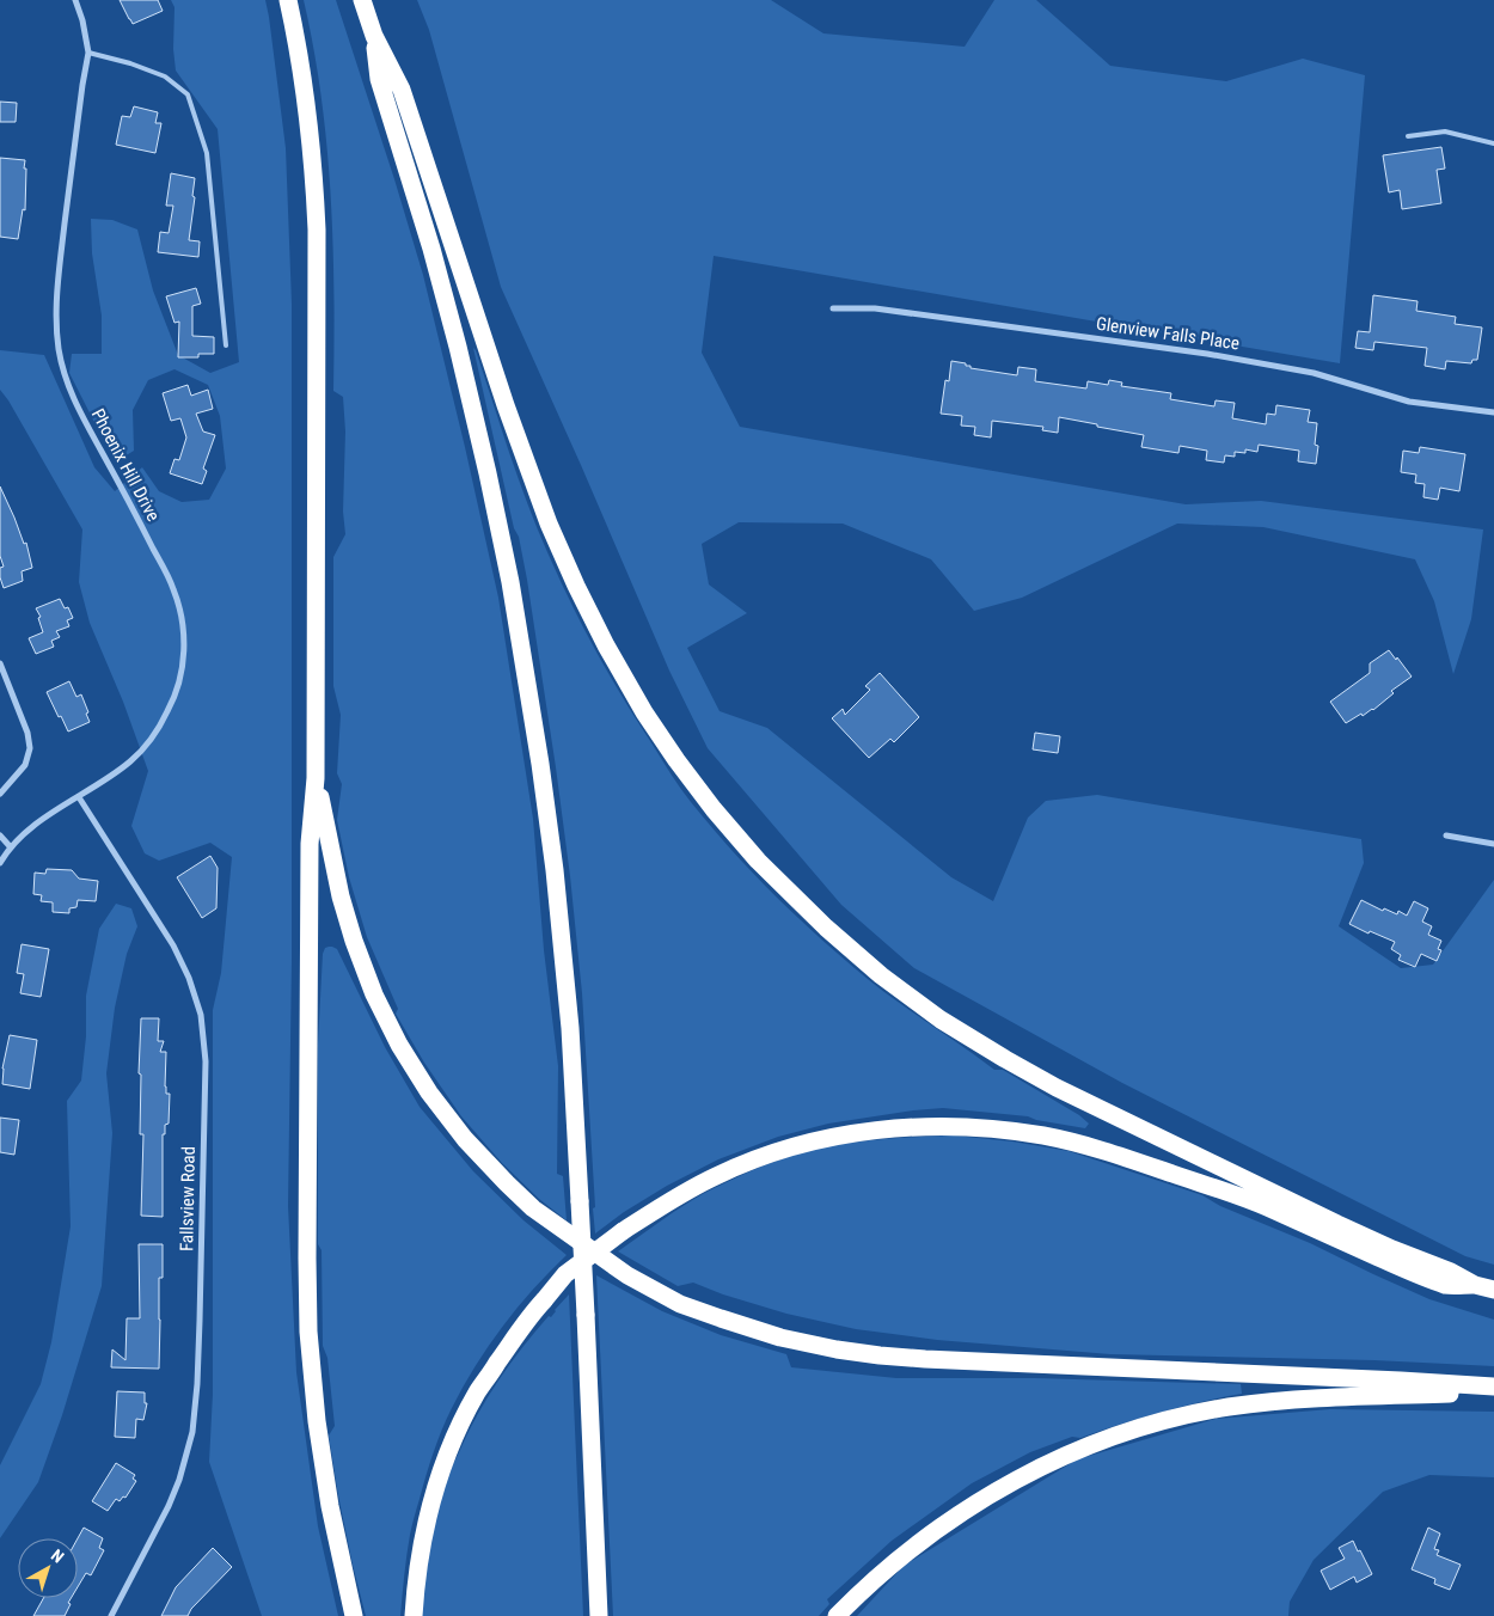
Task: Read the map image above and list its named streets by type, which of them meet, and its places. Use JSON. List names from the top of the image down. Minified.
{"streets":{"street":["Glenview Falls Place","Phoenix Hill Drive","Fallsview Road"]},"crossings":[["Phoenix Hill Drive","Fallsview Road"]],"north":"top right"}
